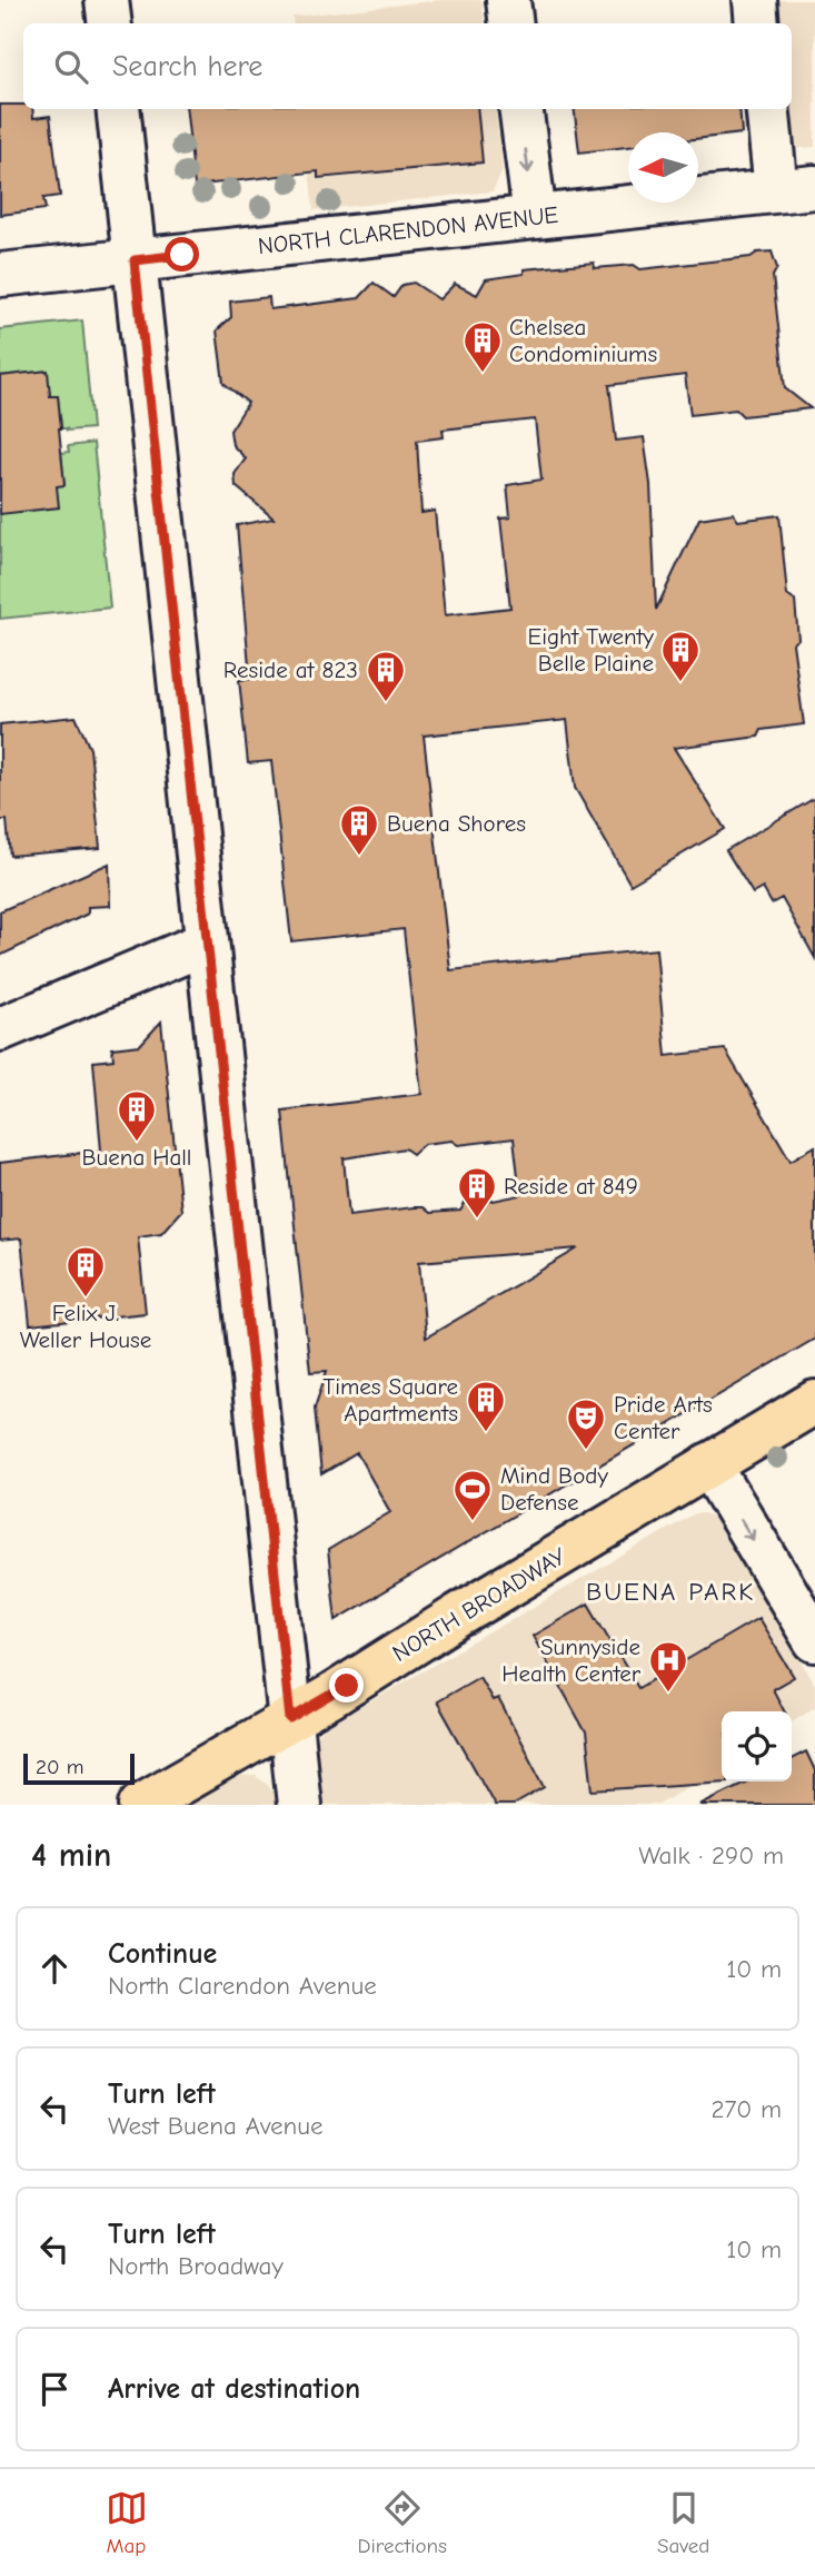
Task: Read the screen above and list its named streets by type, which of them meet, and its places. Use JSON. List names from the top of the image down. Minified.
{"streets":{"main road":["NORTH BROADWAY"],"street":["NORTH CLARENDON AVENUE"]},"districts":["BUENA PARK"],"places":{"building":["Chelsea Condominiums","Eight Twenty Belle Plaine","Reside at 823","Buena Shores","Buena Hall","Reside at 849","Felix J. Weller House","Times Square Apartments"],"theatre":["Pride Arts Center"],"sports":["Mind Body Defense"],"hospital":["Sunnyside Health Center"]},"scale_bar":"20 m","north":"left","page":{"search":"Search here","scale":"20 m","heading":["4 min","Walk · 290 m"],"list":[["Continue","North Clarendon Avenue","10 m"],["Turn left","West Buena Avenue","270 m"],["Turn left","North Broadway","10 m"],"Arrive at destination"],"nav":["Map","Directions","Saved"]}}
